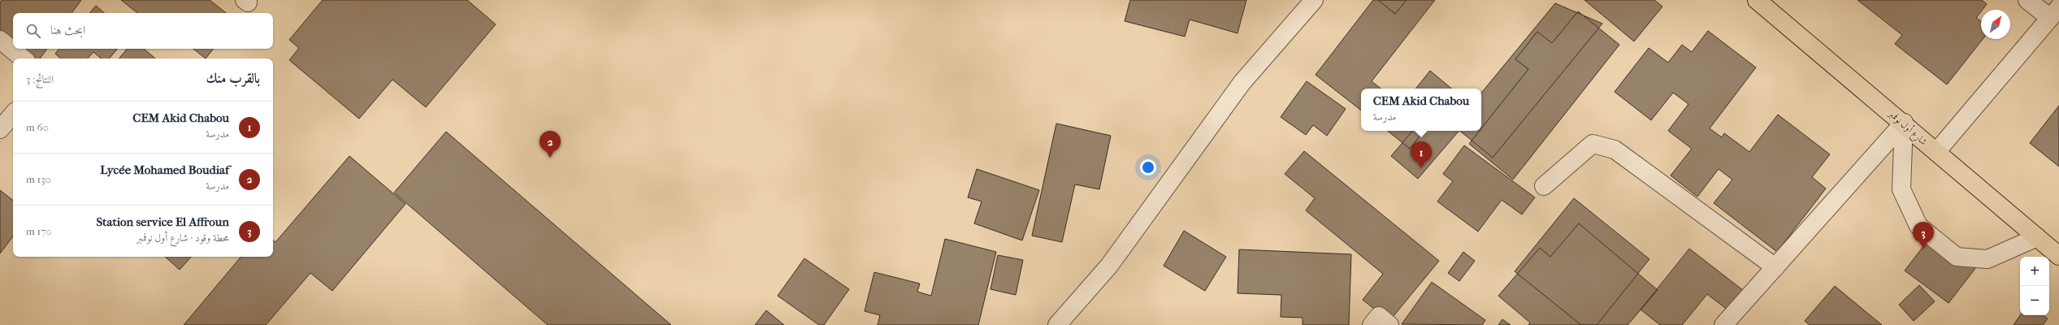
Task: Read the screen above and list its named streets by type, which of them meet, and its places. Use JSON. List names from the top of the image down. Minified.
{"streets":{"main road":["شارع أول نوفمبر"]},"north":"top right","page":{"search":"ابحث هنا","heading":["بالقرب منك","النتائج: 3"],"popup":["CEM Akid Chabou","مدرسة"],"list":[{"mark":"1","name":"CEM Akid Chabou","note":"مدرسة","value":"60 m"},{"mark":"2","name":"Lycée Mohamed Boudiaf","note":"مدرسة","value":"130 m"},{"mark":"3","name":"Station service El Affroun","note":"محطة وقود · شارع أول نوفمبر","value":"170 m"}],"pins":["2","1","3"],"map_buttons":["+","−"]}}
